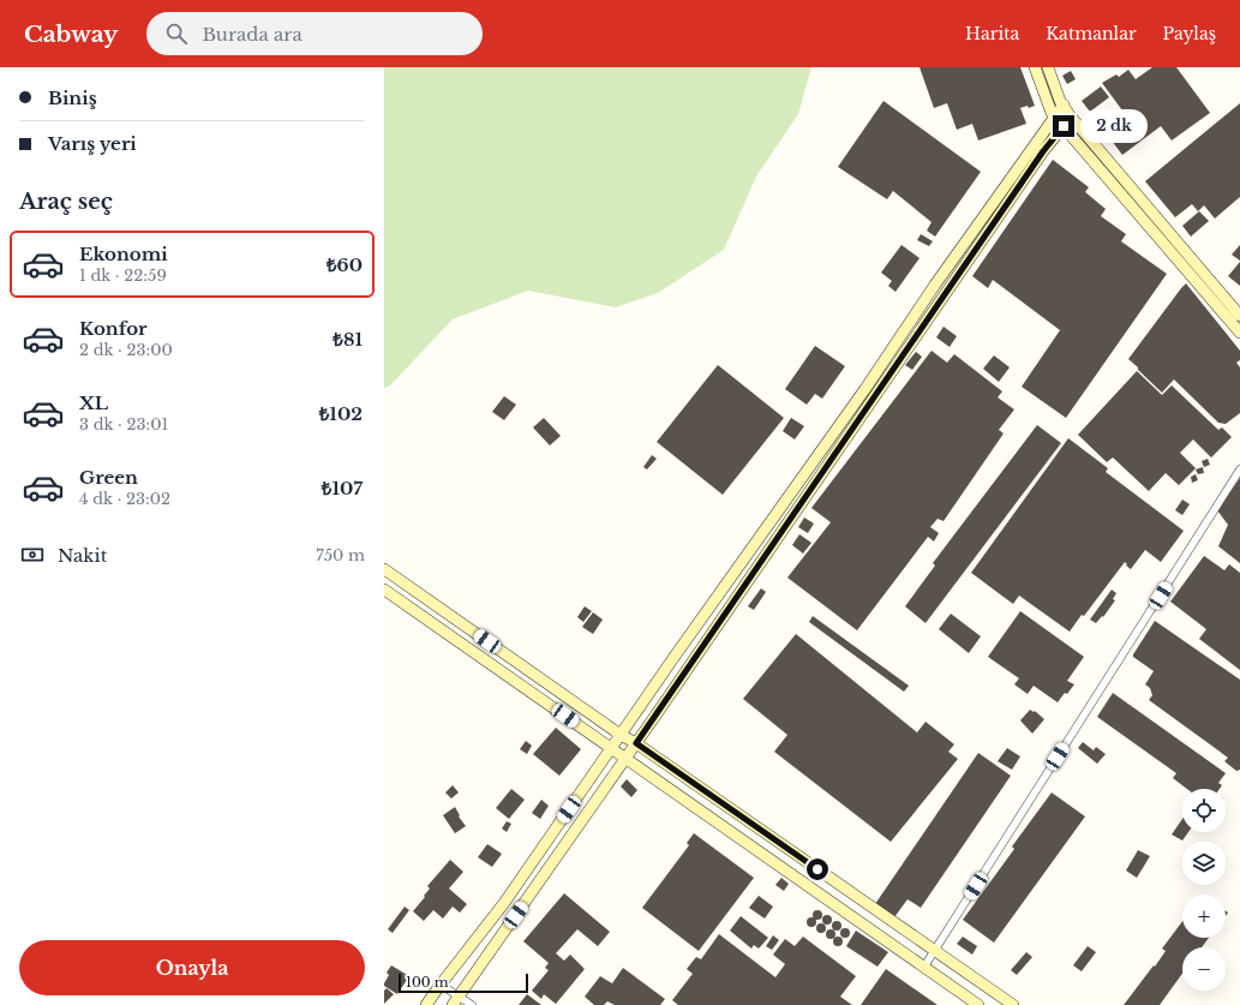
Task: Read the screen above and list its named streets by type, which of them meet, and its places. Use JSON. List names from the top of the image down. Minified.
{"scale_bar":"100 m","page":{"header":"Cabway","search":"Burada ara","nav":["Harita","Katmanlar","Paylaş"],"banner":["Biniş","Varış yeri"],"bubble":"2 dk","heading":"Araç seç","list":[{"name":"Ekonomi","note":"1 dk · 22:59","value":"₺60"},{"name":"Konfor","note":"2 dk · 23:00","value":"₺81"},{"name":"XL","note":"3 dk · 23:01","value":"₺102"},{"name":"Green","note":"4 dk · 23:02","value":"₺107"}],"pay":["Nakit","750 m"],"map_buttons":["+","−"],"buttons":"Onayla","scale":"100 m"}}
